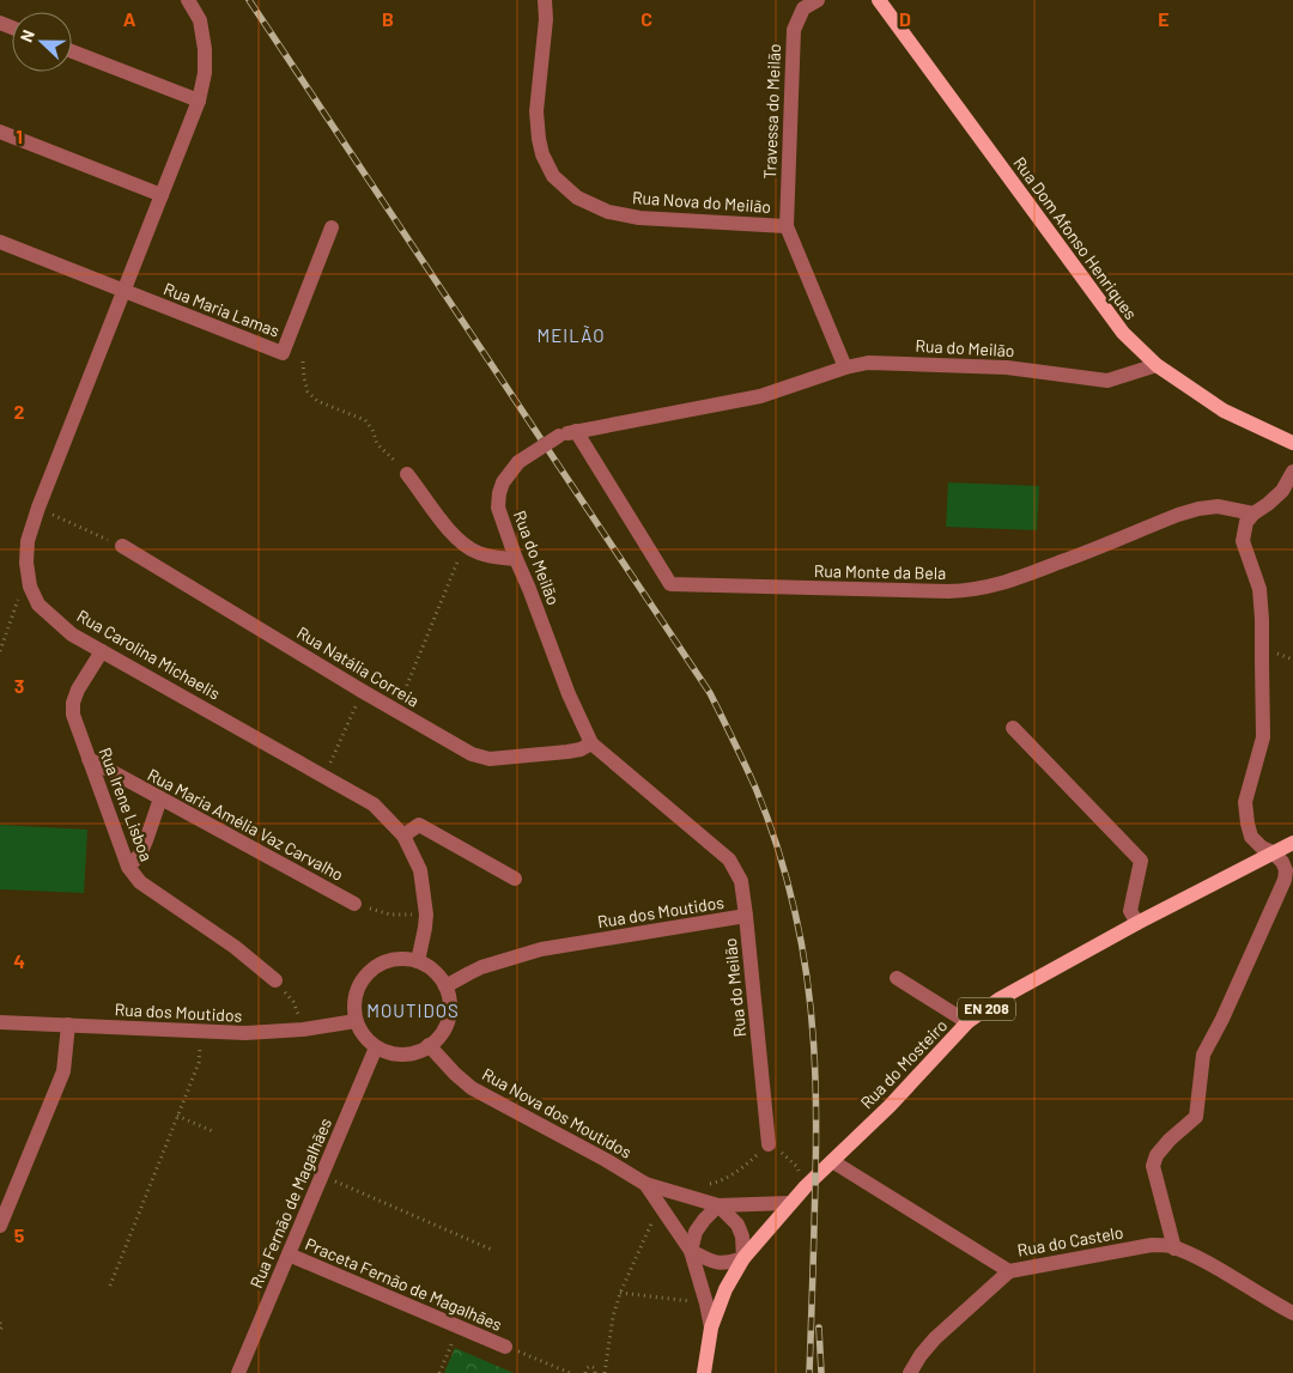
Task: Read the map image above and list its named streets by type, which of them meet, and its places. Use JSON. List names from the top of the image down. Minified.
{"streets":{"main road":["Rua Dom Afonso Henriques","EN 208","Rua do Mosteiro"],"street":["Travessa do Meilão","Rua Nova do Meilão","Rua Maria Lamas","Rua do Meilão","Rua Monte da Bela","Rua Carolina Michaelis","Rua Natália Correia","Rua Irene Lisboa","Rua Maria Amélia Vaz Carvalho","Rua dos Moutidos","Rua Nova dos Moutidos","Rua Fernão de Magalhães","Rua do Castelo","Praceta Fernão de Magalhães"]},"crossings":[["Travessa do Meilão","Rua Nova do Meilão"],["Travessa do Meilão","Rua do Meilão"],["Rua Dom Afonso Henriques","Rua do Meilão"],["Rua Maria Lamas","Rua Carolina Michaelis"],["Rua do Meilão","Rua Monte da Bela"],["Rua do Meilão","Rua Natália Correia"],["Rua do Meilão","Rua dos Moutidos"],["Rua Carolina Michaelis","Rua Irene Lisboa"],["Rua Carolina Michaelis","Rua dos Moutidos"],["Rua Carolina Michaelis","Rua Nova dos Moutidos"],["Rua Carolina Michaelis","Rua Fernão de Magalhães"],["Rua Irene Lisboa","Rua Maria Amélia Vaz Carvalho"],["Rua dos Moutidos","Rua Nova dos Moutidos"],["Rua dos Moutidos","Rua Fernão de Magalhães"],["Rua do Mosteiro","Rua Nova dos Moutidos"],["Rua do Mosteiro","Rua do Castelo"],["Rua Nova dos Moutidos","Rua Fernão de Magalhães"],["Rua Fernão de Magalhães","Praceta Fernão de Magalhães"]],"districts":["MEILÃO","MOUTIDOS"],"north":"left","grid":{"columns":["A","B","C","D","E"],"rows":["1","2","3","4","5"]}}
